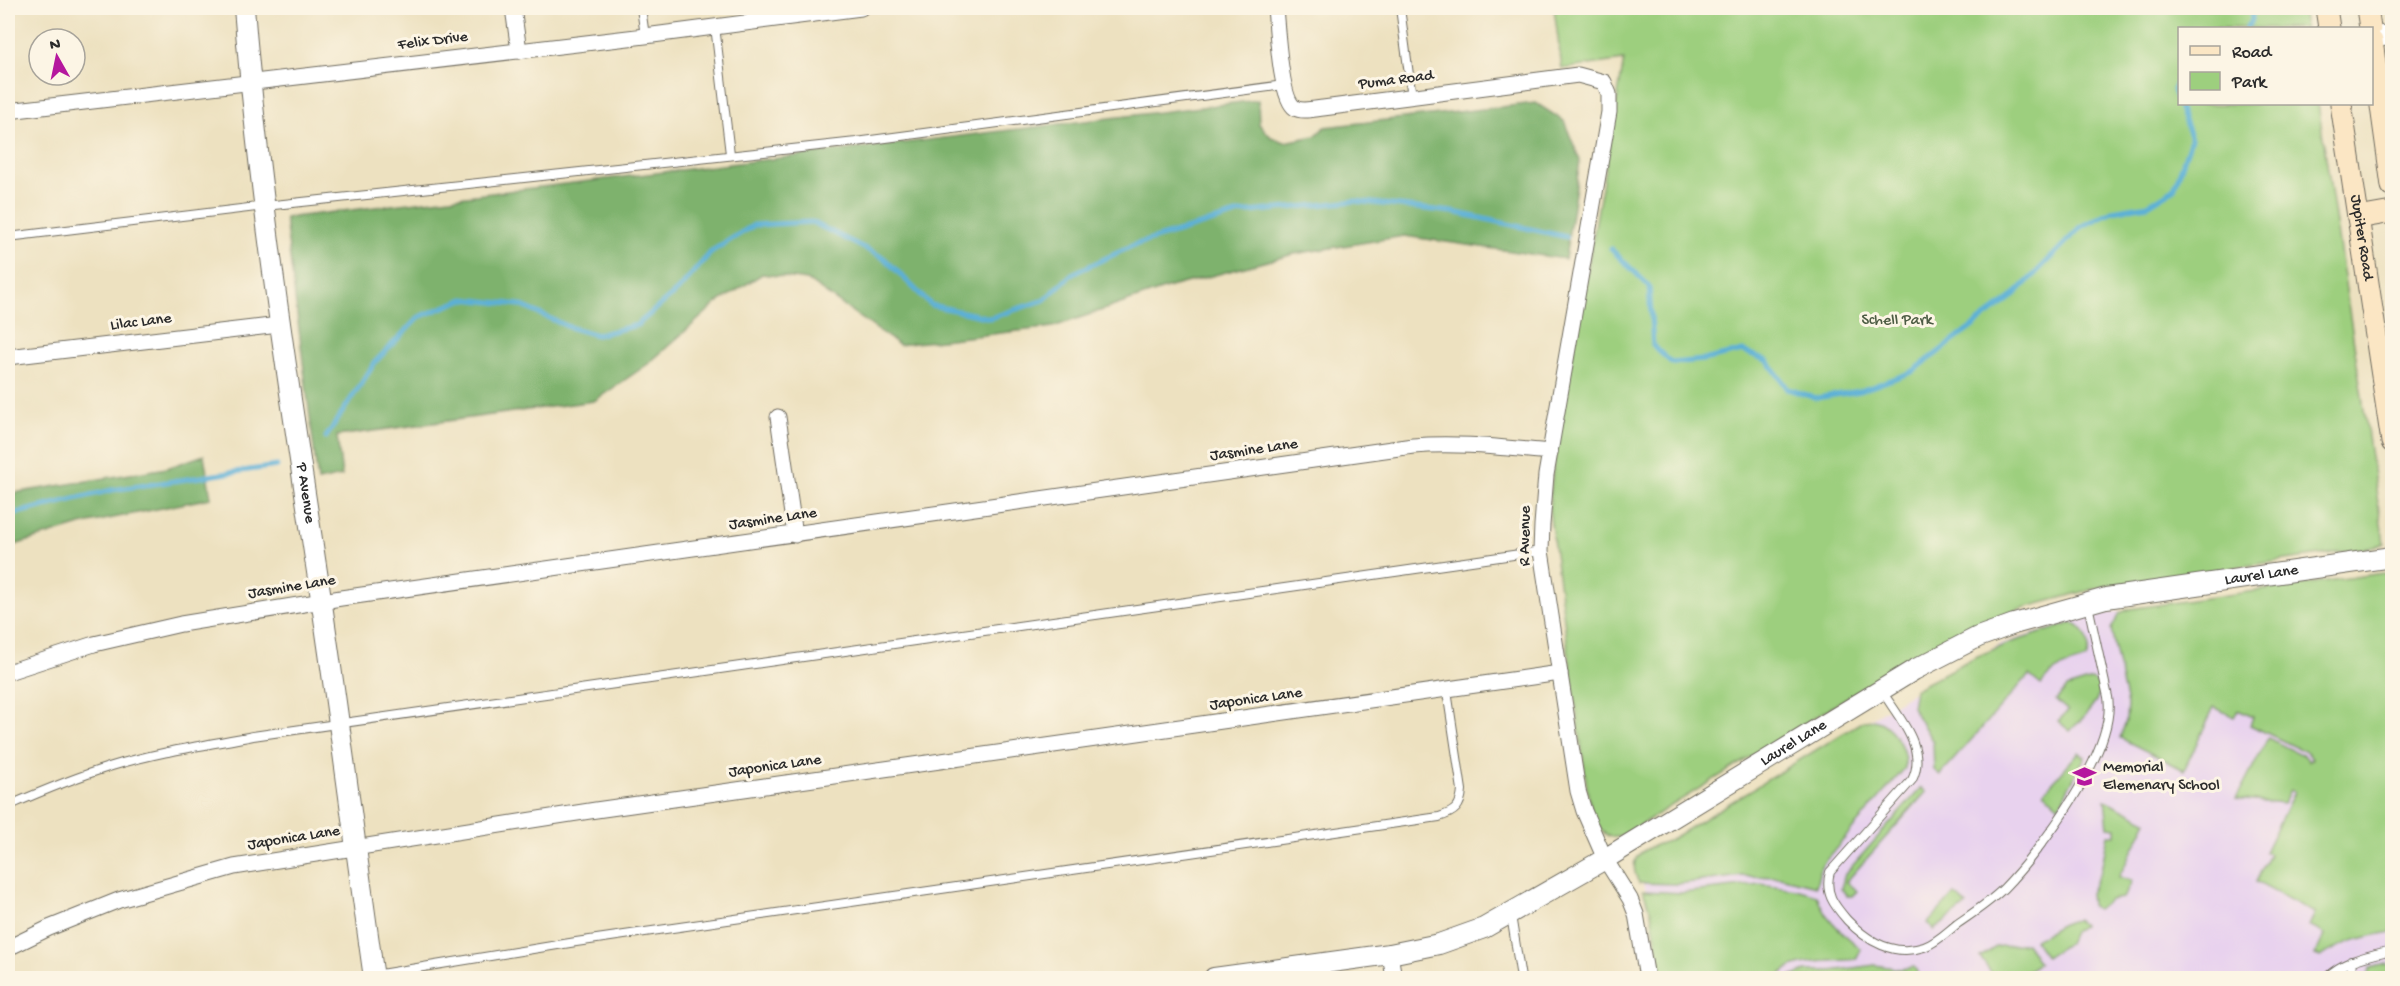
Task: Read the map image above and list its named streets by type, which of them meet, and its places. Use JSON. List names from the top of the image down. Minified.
{"streets":{"main road":["Jupiter Road"],"street":["Felix Drive","Puma Road","Lilac Lane","Jasmine Lane","P Avenue","R Avenue","Laurel Lane","Japonica Lane"]},"crossings":[["Felix Drive","P Avenue"],["Puma Road","R Avenue"],["Lilac Lane","P Avenue"],["Jasmine Lane","P Avenue"],["Jasmine Lane","R Avenue"],["P Avenue","Japonica Lane"],["R Avenue","Laurel Lane"],["R Avenue","Japonica Lane"]],"parks":["Schell Park"],"places":{"school or university":["Memorial Elemenary School"]},"legend":["Road","Park"],"north":"top"}
